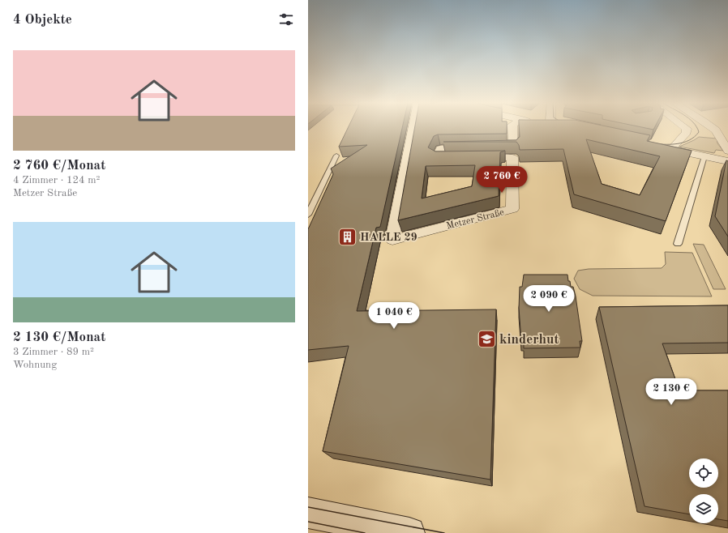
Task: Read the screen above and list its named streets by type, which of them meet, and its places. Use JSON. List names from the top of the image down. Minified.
{"streets":{"street":["Metzer Straße"]},"places":{"building":["HALLE 29"],"school or university":["kinderhut"]},"page":{"heading":"4 Objekte","list":[{"name":"2 760 €/Monat","note":"4 Zimmer · 124 m² · Metzer Straße"},{"name":"2 130 €/Monat","note":"3 Zimmer · 89 m² · Wohnung"}],"price":["2 760 €","2 090 €","1 040 €","2 130 €"]}}
